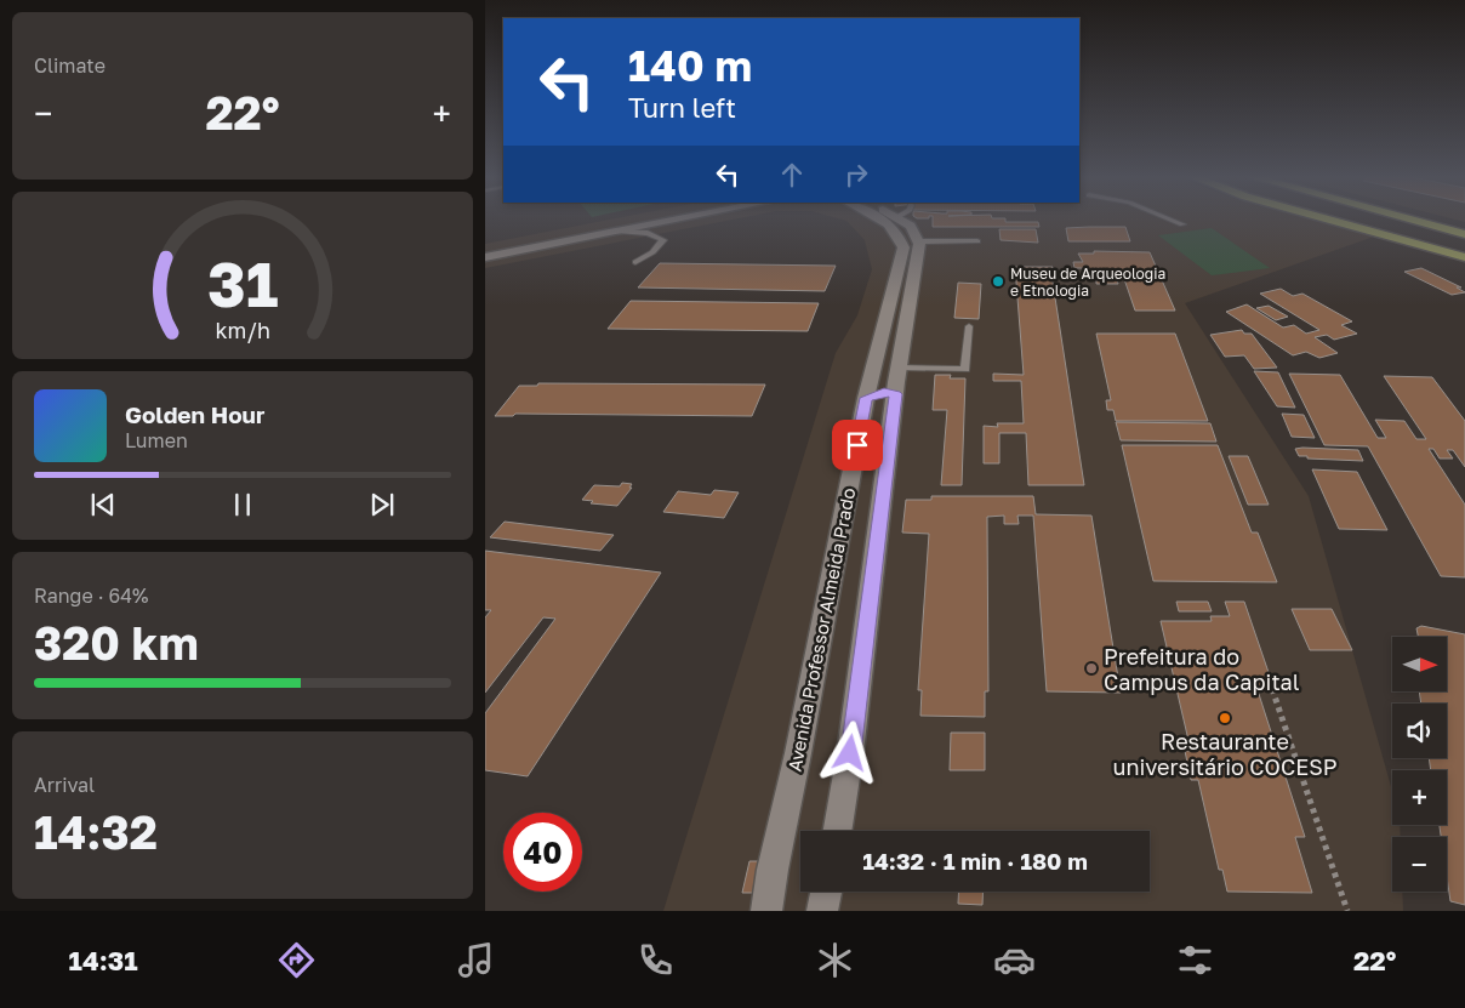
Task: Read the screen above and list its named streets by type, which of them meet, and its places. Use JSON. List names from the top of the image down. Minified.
{"streets":{"street":["Avenida Professor Almeida Prado"]},"places":["Museu de Arqueologia e Etnologia","Prefeitura do Campus da Capital","Restaurante universitário COCESP"],"north":"right","page":{"tile":["Climate",["Range · 64%","320 km"],["Arrival","14:32"]],"turn":["140 m","Turn left"],"heat":["−","22°","+"],"song":["Golden Hour","Lumen"],"map_buttons":["+","−"],"limit":"40","trip":"14:32 · 1 min · 180 m","tabs":["14:31","22°"],"gauge":["31","km/h"]}}
